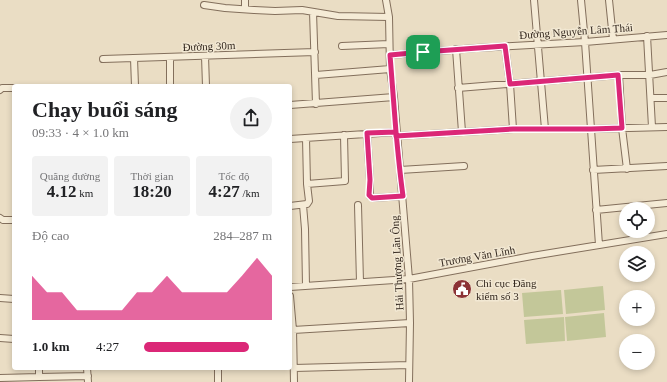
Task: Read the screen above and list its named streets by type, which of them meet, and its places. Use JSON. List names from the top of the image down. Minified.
{"streets":{"street":["Đường Nguyễn Lâm Thái","Đường 30m","Trương Văn Lĩnh","Hải Thượng Lãn Ông"]},"crossings":[["Đường Nguyễn Lâm Thái","Hải Thượng Lãn Ông"],["Trương Văn Lĩnh","Hải Thượng Lãn Ông"]],"places":{"public building":["Chi cục Đăng kiểm số 3"]},"page":{"heading":["Chạy buổi sáng","09:33 · 4 × 1.0 km"],"stats":[["Quãng đường","4.12 km"],["Thời gian","18:20"],["Tốc độ","4:27 /km"]],"map_buttons":["+","−"],"chart":["Độ cao","284–287 m"],"list":[{"name":"1.0 km","note":"4:27"}]}}
